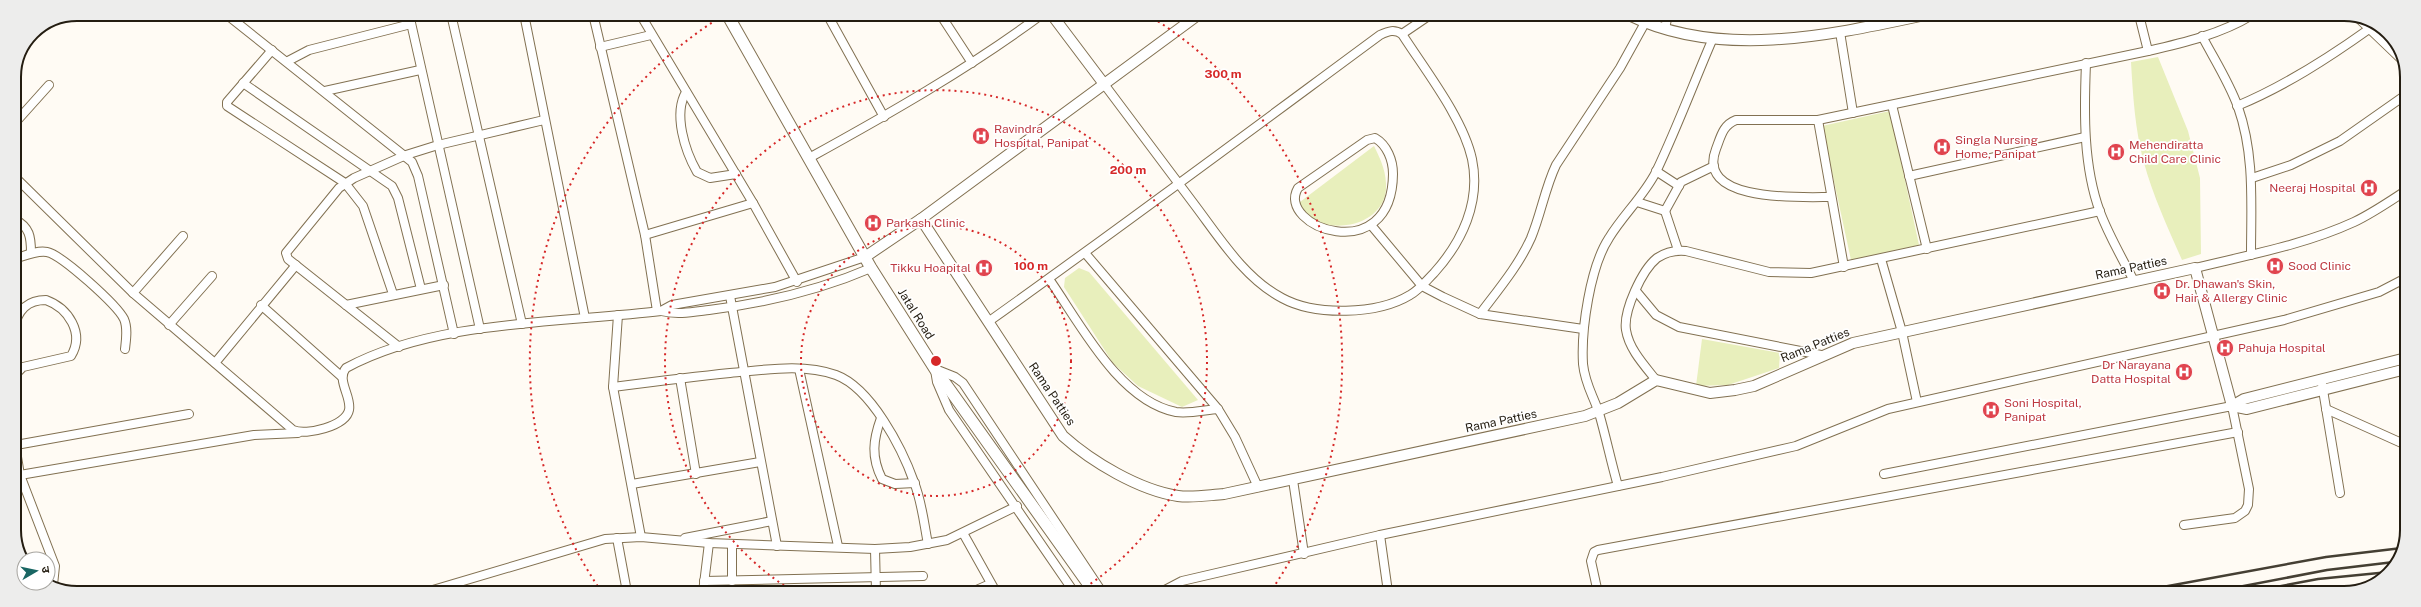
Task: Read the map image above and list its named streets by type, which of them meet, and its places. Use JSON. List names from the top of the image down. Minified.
{"streets":{"main road":["Jatal Road"],"street":["Rama Patties"]},"places":{"hospital":["Ravindra Hospital, Panipat","Singla Nursing Home, Panipat","Mehendiratta Child Care Clinic","Neeraj Hospital","Parkash Clinic","Sood Clinic","Tikku Hoapital","Dr. Dhawan's Skin, Hair & Allergy Clinic","Pahuja Hospital","Dr Narayana Datta Hospital","Soni Hospital, Panipat"]},"north":"right","rings":["300 m","200 m","100 m"]}
